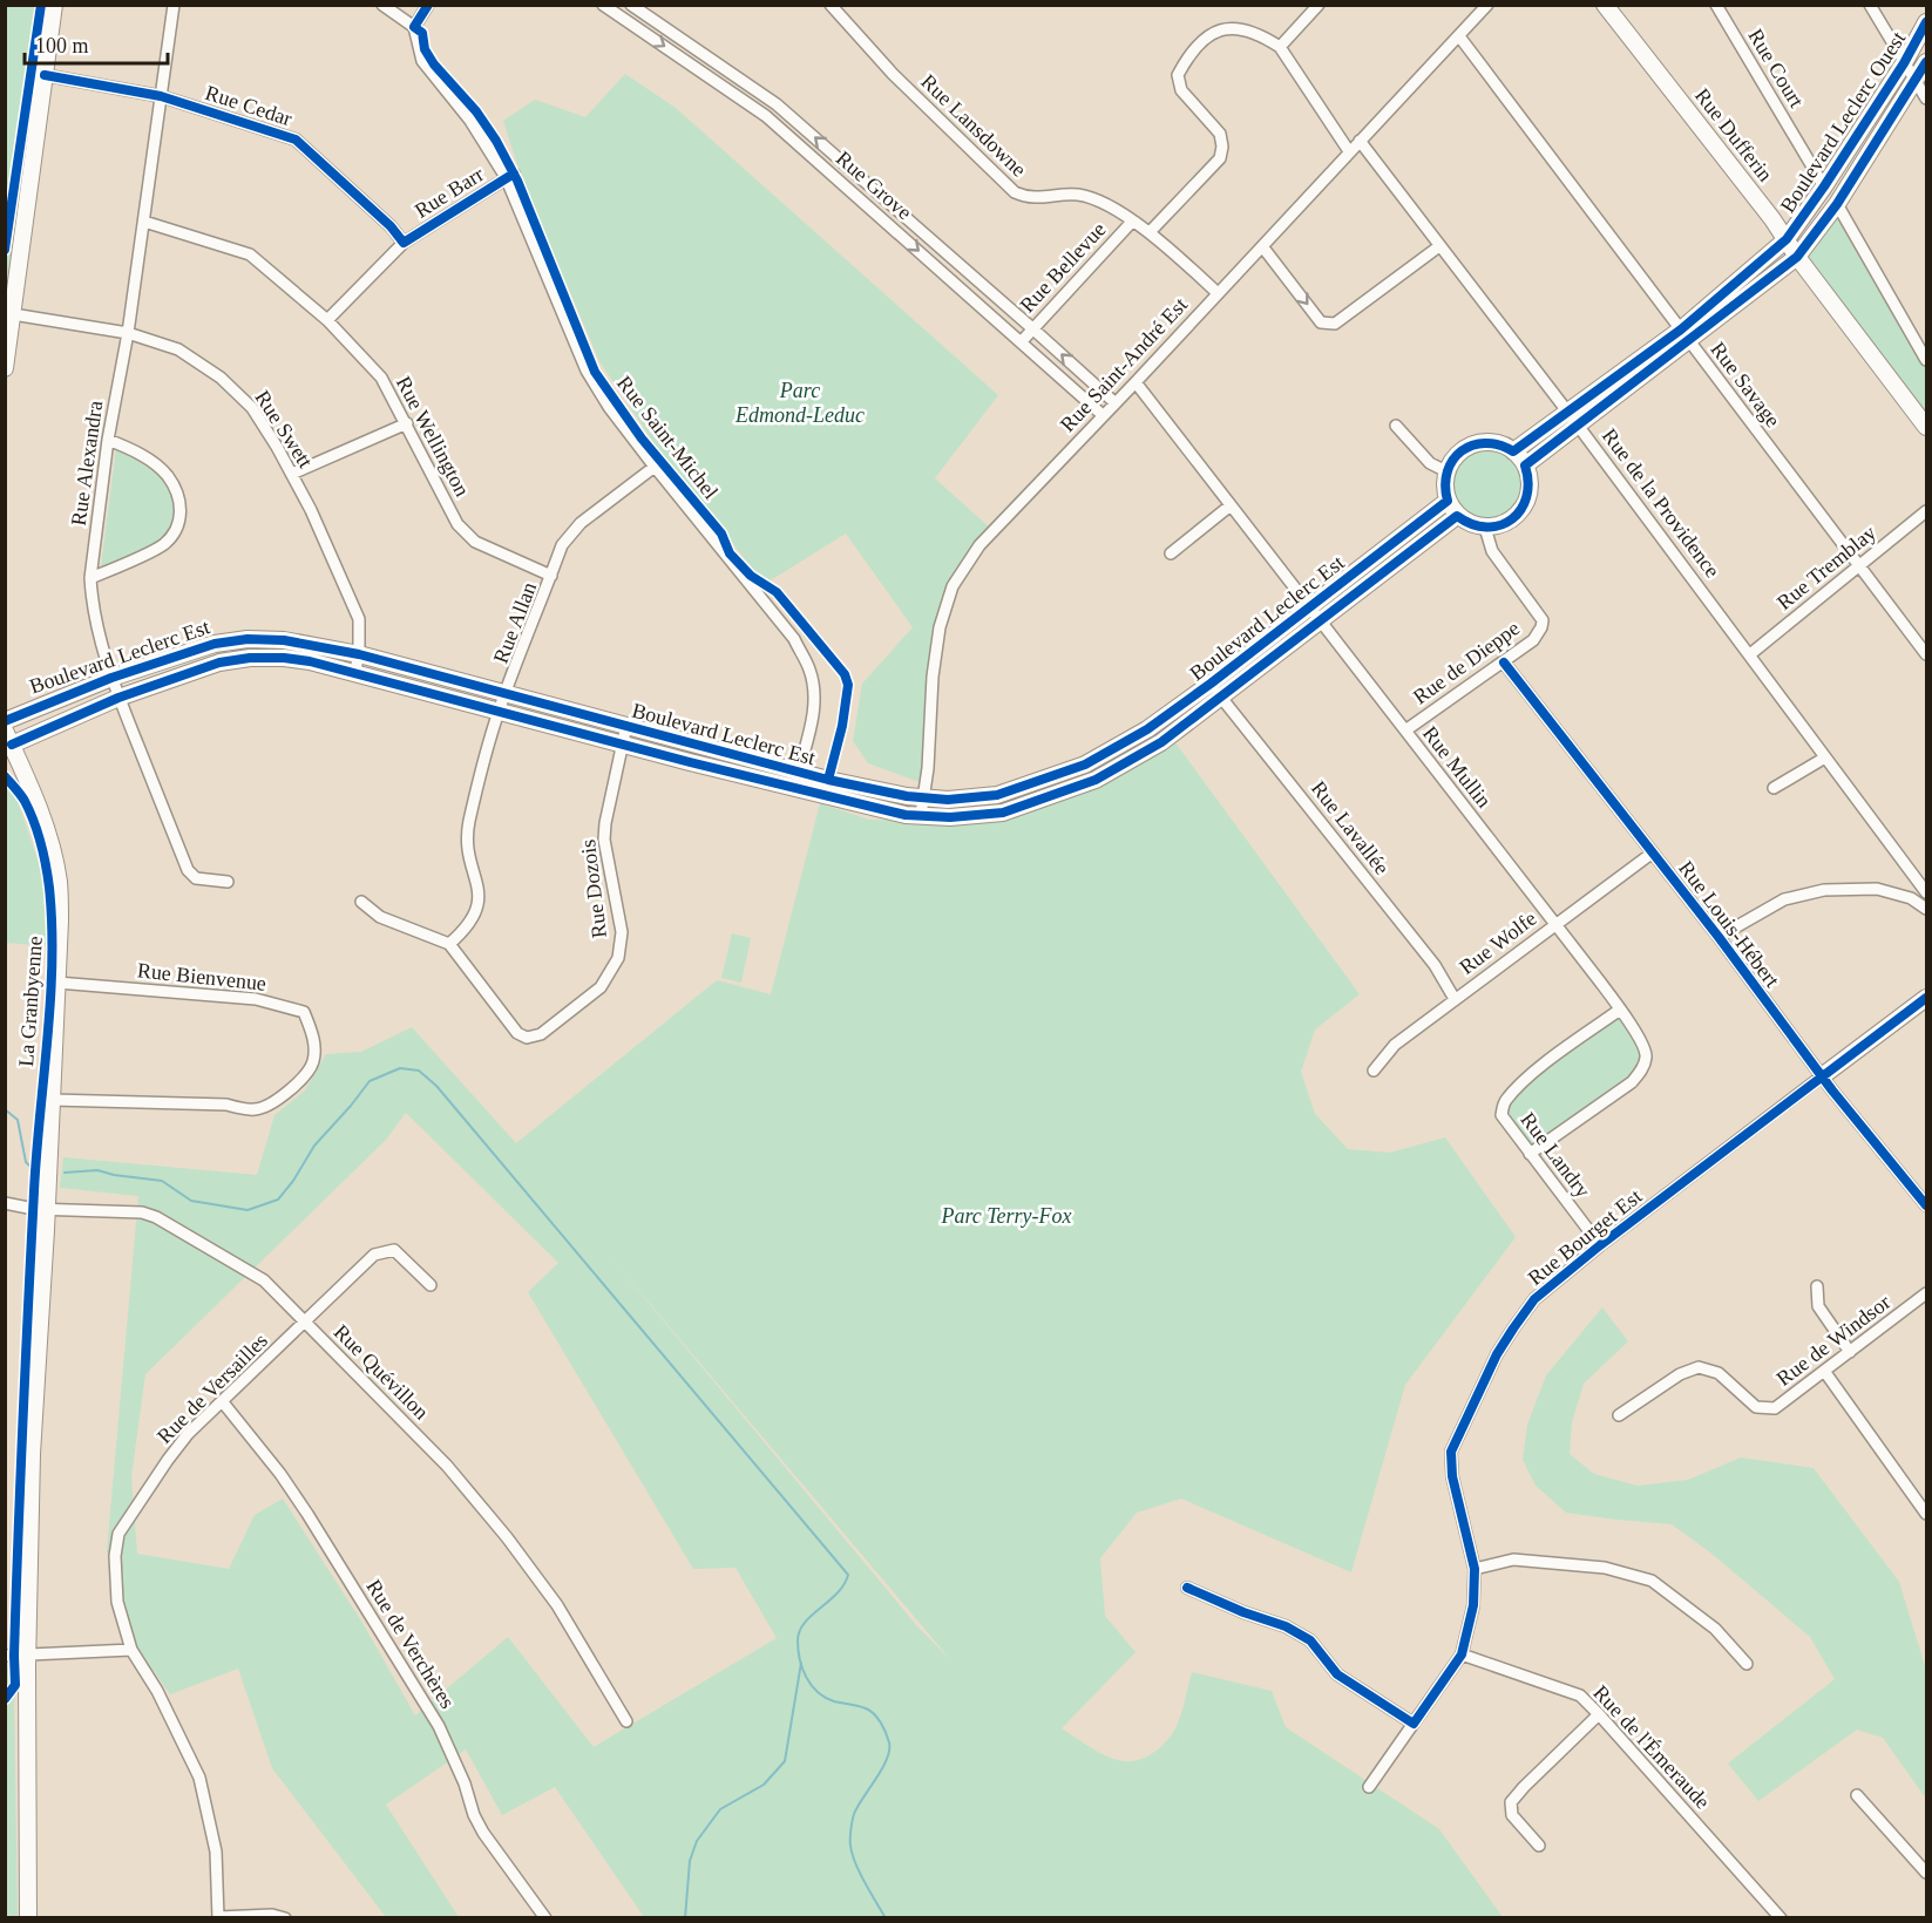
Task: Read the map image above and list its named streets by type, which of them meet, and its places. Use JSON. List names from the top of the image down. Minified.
{"streets":{"street":["Rue Court","Rue Cedar","Boulevard Leclerc Ouest","Rue Lansdowne","Rue Dufferin","Rue Grove","Rue Barr","Rue Bellevue","Rue Saint-André Est","Rue Savage","Rue Swett","Rue Wellington","Rue Saint-Michel","Rue Alexandra","Rue de la Providence","Rue Tremblay","Boulevard Leclerc Est","Rue Allan","Rue de Dieppe","Rue Mullin","Rue Lavallée","Rue Dozois","Rue Louis-Hébert","Rue Wolfe","Rue Bienvenue","Rue Landry","Rue Bourget Est","Rue de Windsor","Rue Quévillon","Rue de Versailles","Rue de Verchères","Rue de l'Émeraude"],"cycle path":["La Granbyenne"]},"crossings":[["Rue Court","Boulevard Leclerc Ouest"],["Rue Cedar","Rue Barr"],["Rue Cedar","Rue Alexandra"],["Boulevard Leclerc Ouest","Rue Dufferin"],["Rue Lansdowne","Rue Bellevue"],["Rue Lansdowne","Rue Saint-André Est"],["Rue Grove","Rue Bellevue"],["Rue Grove","Rue Saint-André Est"],["Rue Barr","Rue Wellington"],["Rue Barr","Rue Saint-Michel"],["Rue Saint-André Est","Rue Savage"],["Rue Saint-André Est","Rue de la Providence"],["Rue Saint-André Est","Boulevard Leclerc Est"],["Rue Saint-André Est","Rue Mullin"],["Rue Savage","Rue Tremblay"],["Rue Swett","Rue Alexandra"],["Rue Swett","Boulevard Leclerc Est"],["Rue Wellington","Rue Alexandra"],["Rue Wellington","Rue Allan"],["Rue Saint-Michel","Boulevard Leclerc Est"],["Rue Saint-Michel","Rue Allan"],["Rue Alexandra","Boulevard Leclerc Est"],["Rue de la Providence","Rue Tremblay"],["Boulevard Leclerc Est","Rue Allan"],["Boulevard Leclerc Est","Rue de Dieppe"],["Boulevard Leclerc Est","Rue Mullin"],["Boulevard Leclerc Est","Rue Lavallée"],["Boulevard Leclerc Est","Rue Dozois"],["Rue Allan","Rue Dozois"],["Rue de Dieppe","Rue Mullin"],["Rue de Dieppe","Rue Louis-Hébert"],["Rue Mullin","Rue Wolfe"],["Rue Mullin","Rue Landry"],["Rue Lavallée","Rue Wolfe"],["Rue Louis-Hébert","Rue Wolfe"],["Rue Louis-Hébert","Rue Bourget Est"],["Rue Landry","Rue Bourget Est"],["Rue Bourget Est","Rue de l'Émeraude"],["Rue Quévillon","Rue de Versailles"],["Rue de Versailles","Rue de Verchères"]],"parks":["Parc Edmond-Leduc","Parc Terry-Fox"],"scale_bar":"100 m"}
